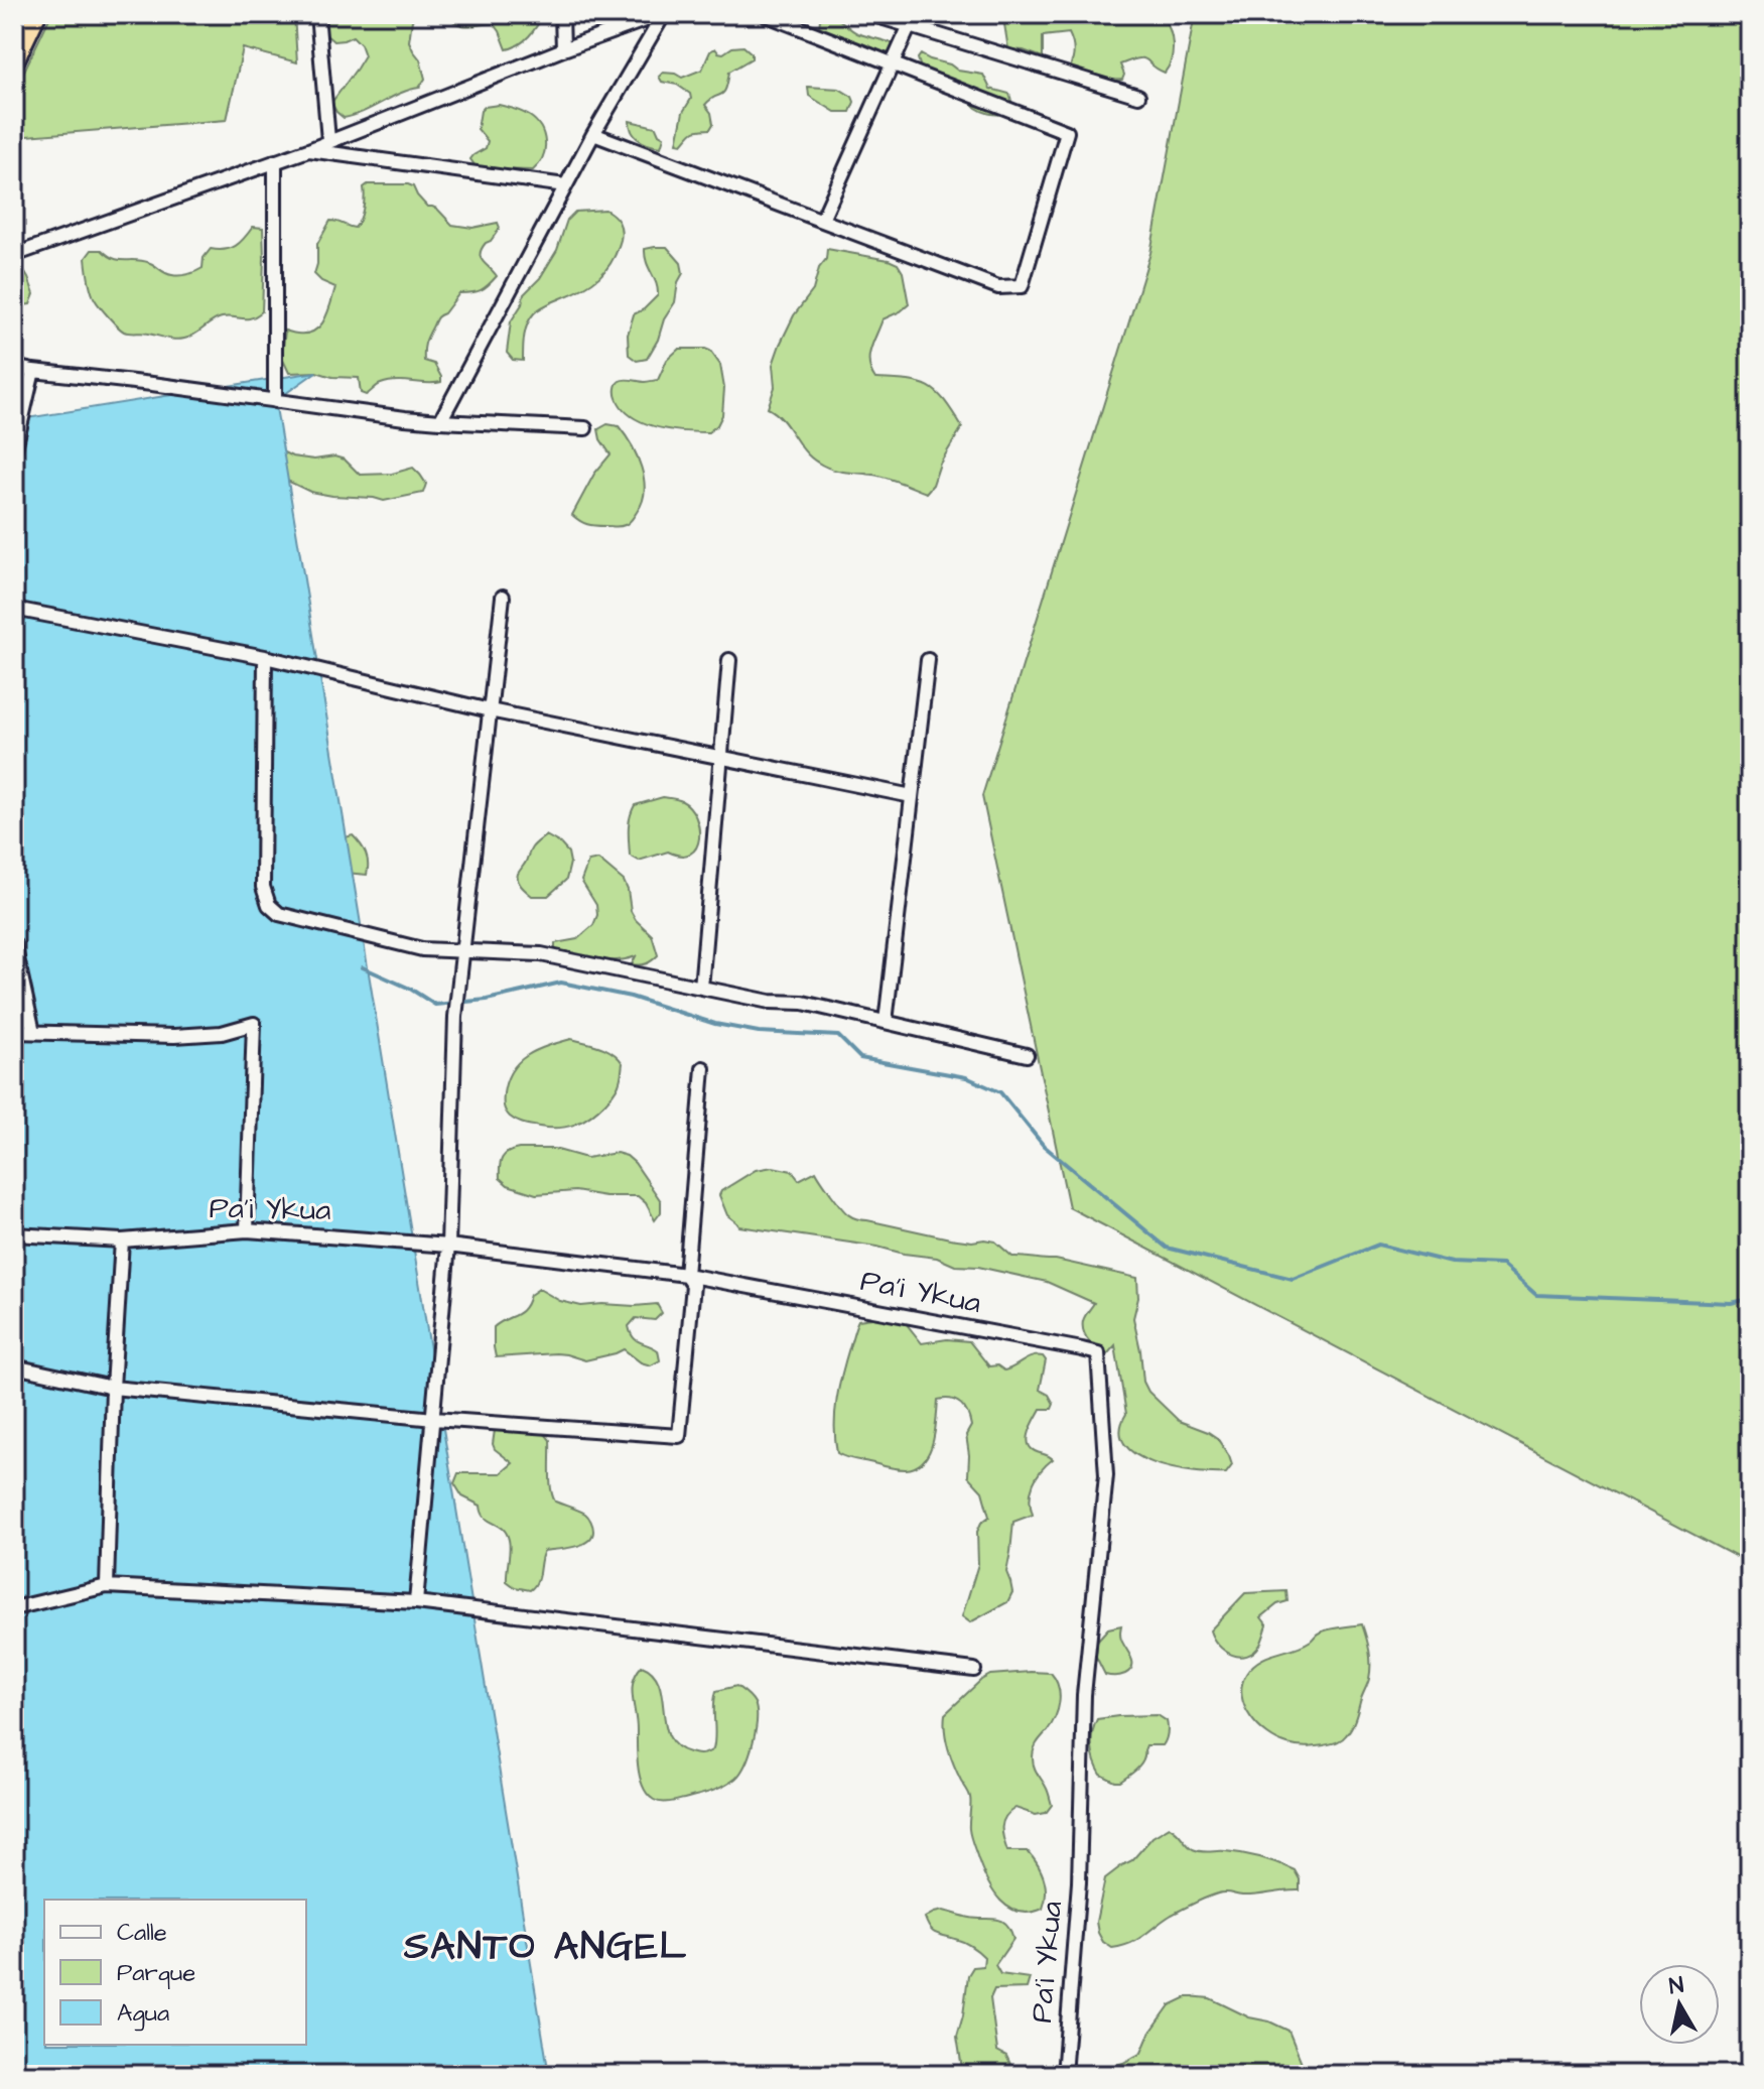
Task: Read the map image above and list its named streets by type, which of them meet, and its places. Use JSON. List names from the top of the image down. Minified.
{"streets":{"street":["Pa'i Ykua"]},"districts":["SANTO ANGEL"],"legend":["Calle","Parque","Agua"],"north":"top"}
